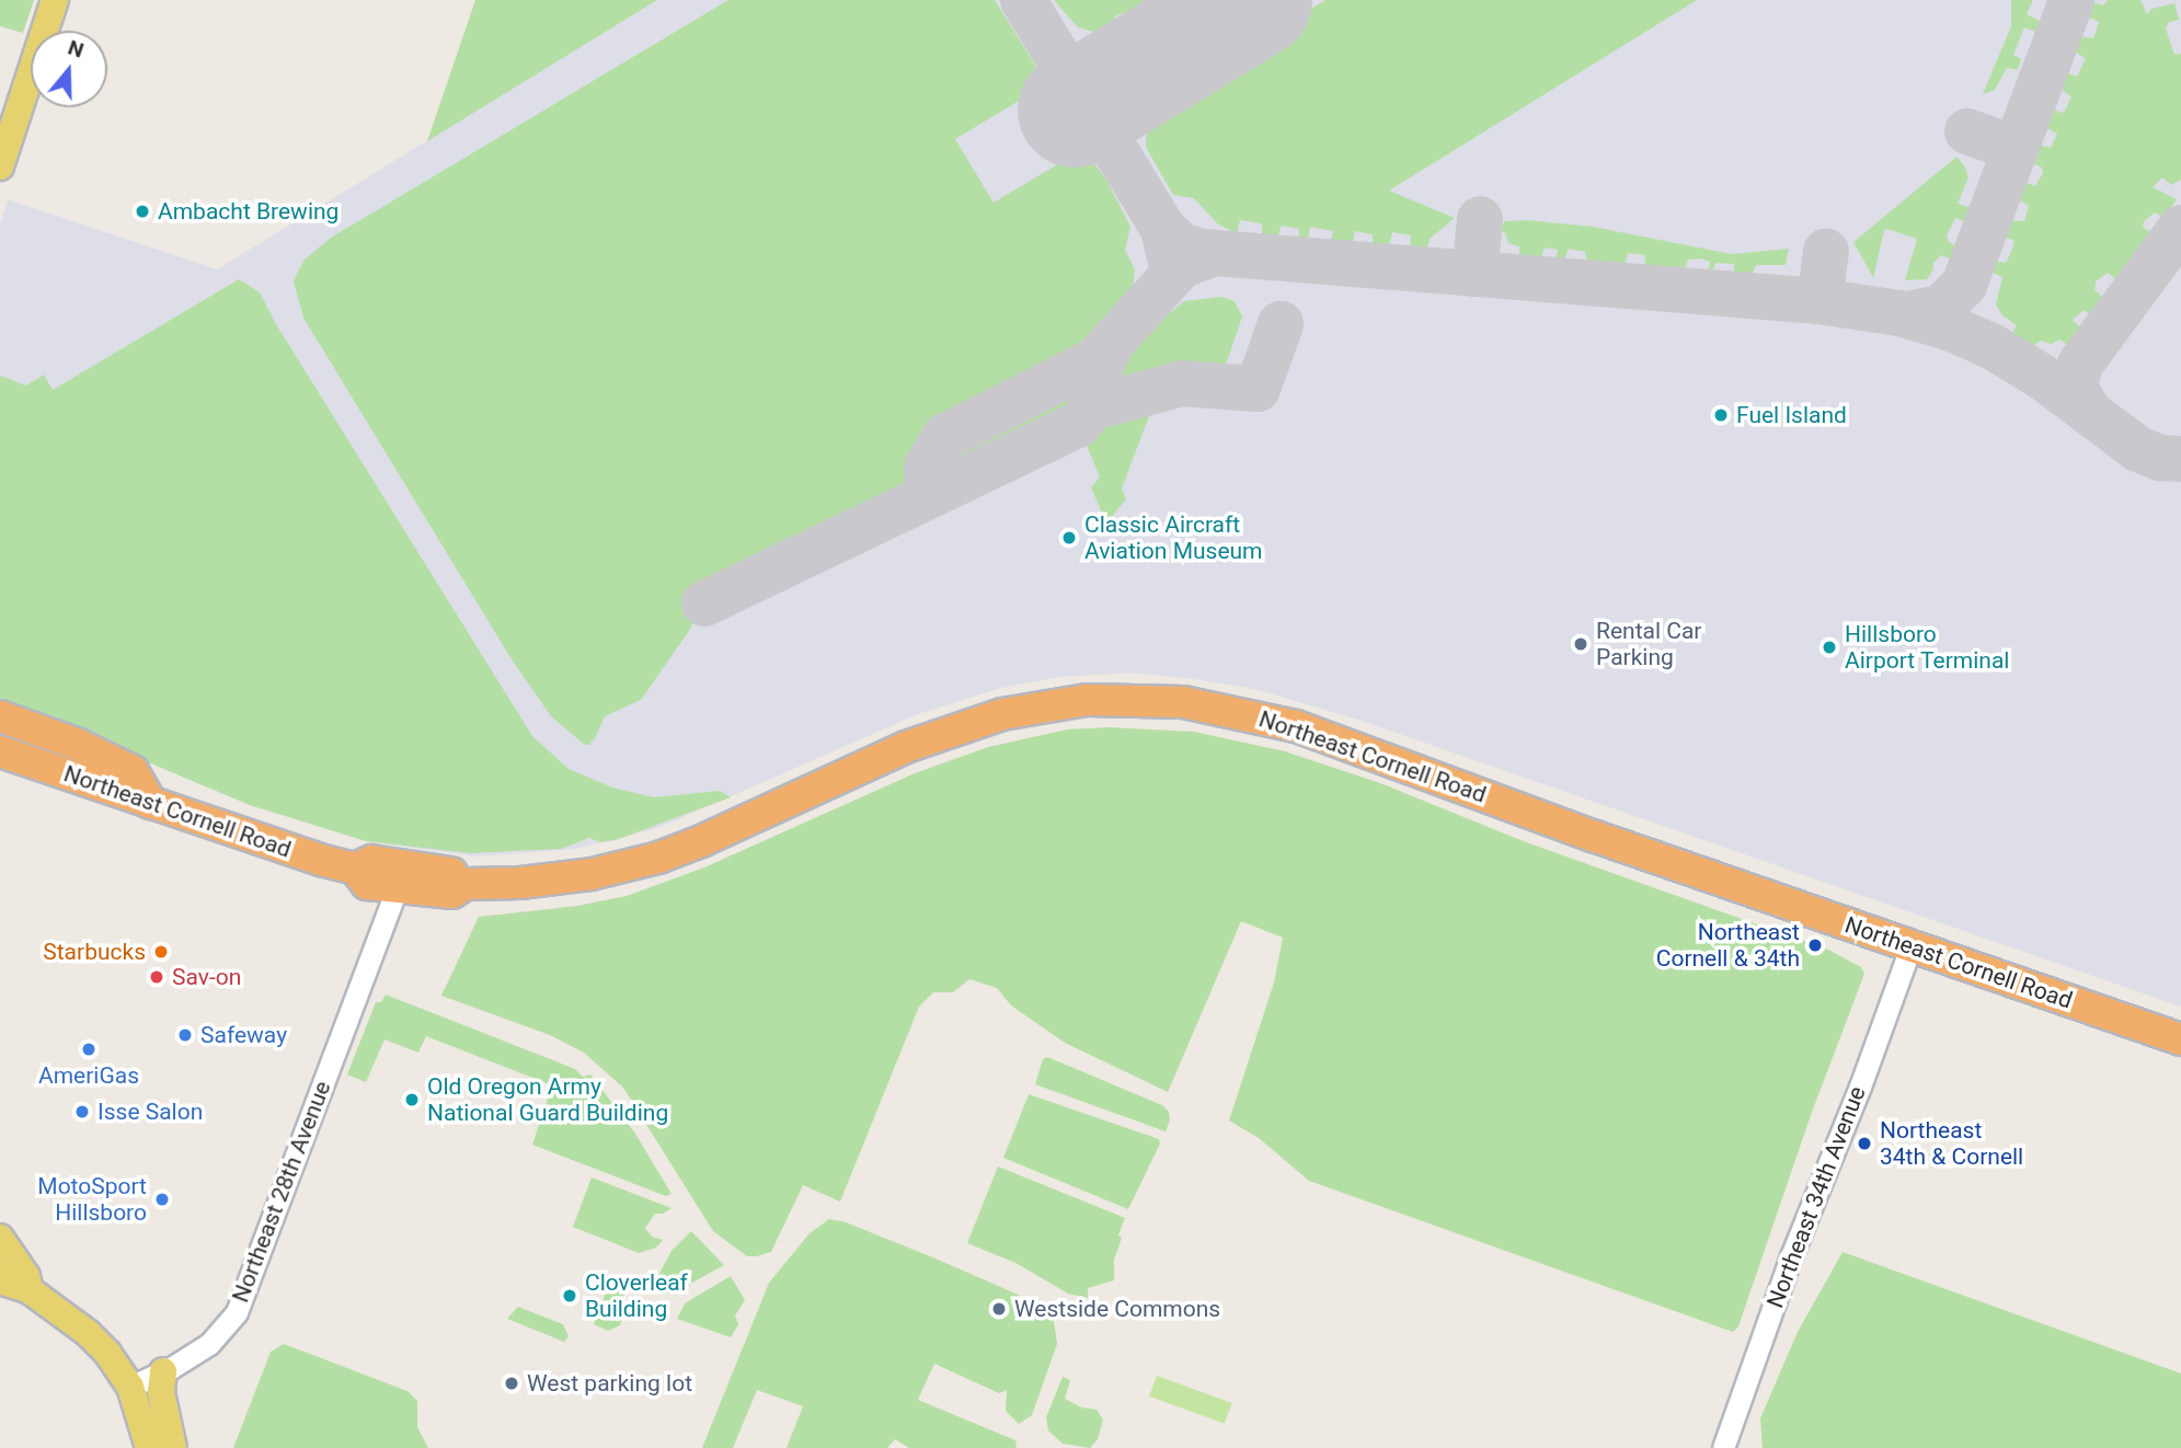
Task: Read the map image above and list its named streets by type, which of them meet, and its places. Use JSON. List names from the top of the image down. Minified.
{"streets":{"highway":["Northeast Cornell Road"],"street":["Northeast 28th Avenue","Northeast 34th Avenue"]},"crossings":[["Northeast Cornell Road","Northeast 28th Avenue"],["Northeast Cornell Road","Northeast 34th Avenue"]],"places":["Ambacht Brewing","Fuel Island","Classic Aircraft Aviation Museum","Rental Car Parking","Hillsboro Airport Terminal","Northeast Cornell & 34th","Starbucks","Sav-on","Safeway","AmeriGas","Old Oregon Army National Guard Building","Isse Salon","Northeast 34th & Cornell","MotoSport Hillsboro","Cloverleaf Building","Westside Commons","West parking lot"],"north":"top"}
